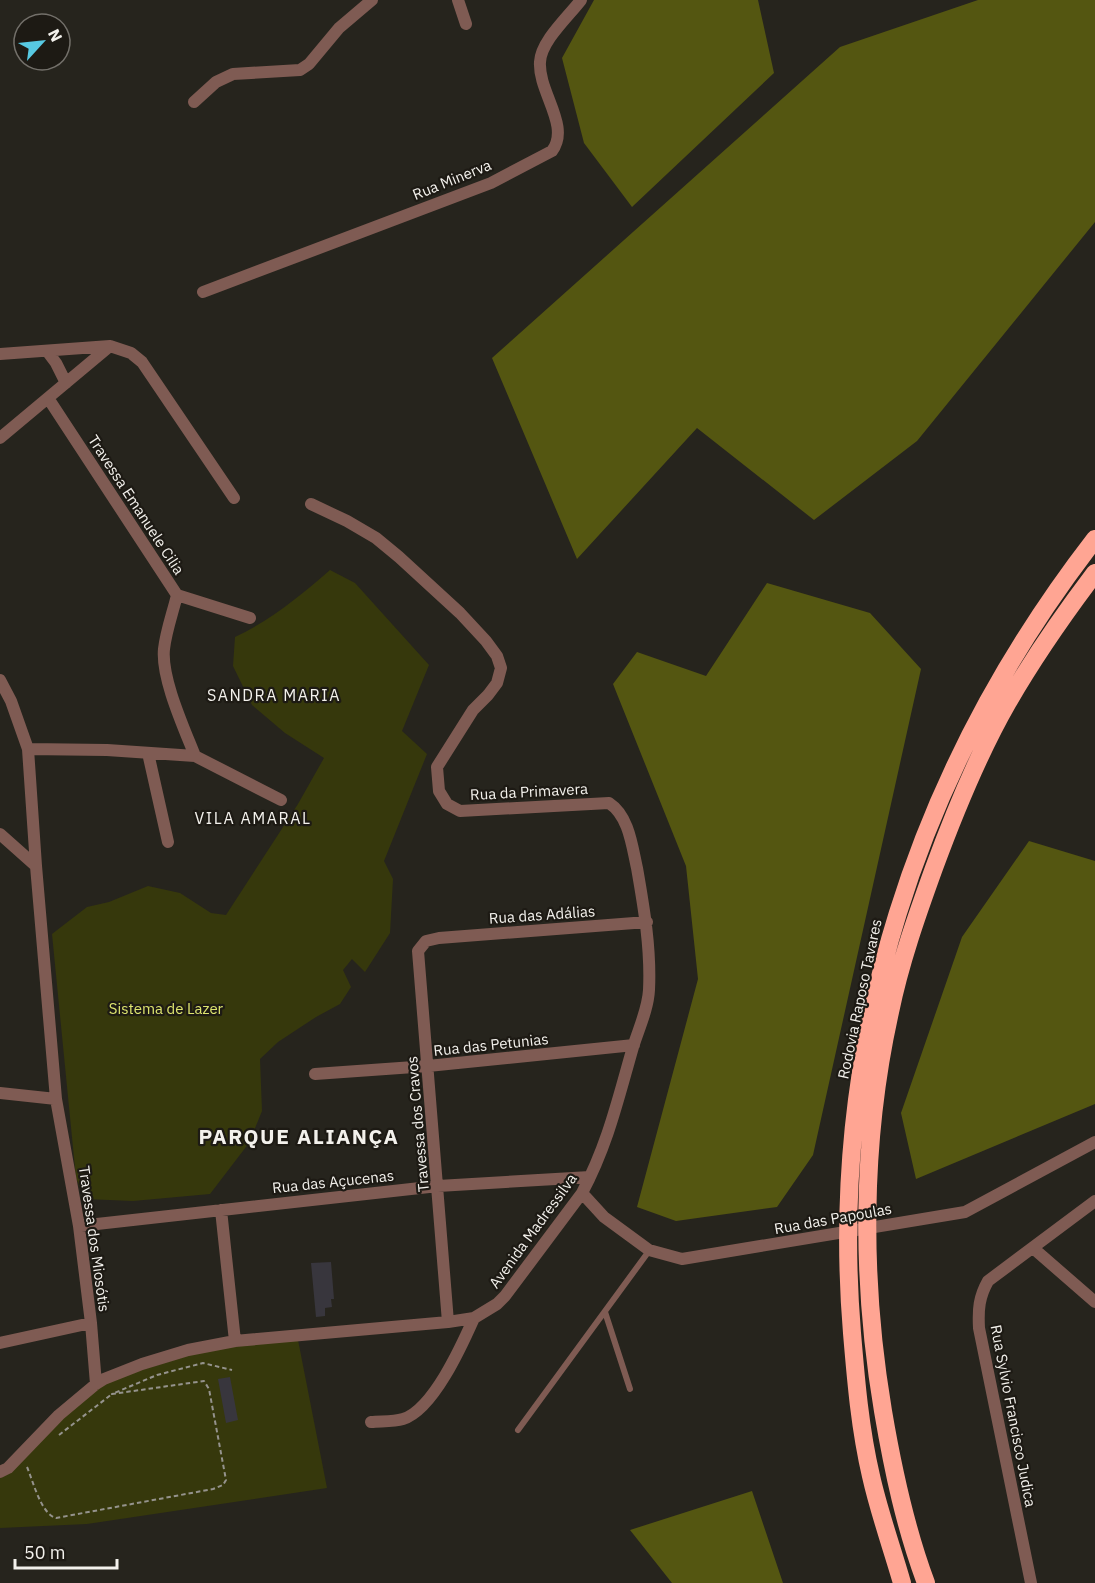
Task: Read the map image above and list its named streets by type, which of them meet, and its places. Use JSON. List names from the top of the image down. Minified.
{"streets":{"highway":["Rodovia Raposo Tavares"],"street":["Rua Minerva","Travessa Emanuele Cilia","Rua da Primavera","Rua das Adálias","Rua das Petunias","Travessa dos Cravos","Rua das Açucenas","Rua das Papoulas","Avenida Madressilva","Travessa dos Miosótis","Rua Sylvio Francisco Judica"]},"crossings":[["Rua da Primavera","Avenida Madressilva"],["Rua das Adálias","Travessa dos Cravos"],["Rua das Adálias","Avenida Madressilva"],["Rua das Petunias","Travessa dos Cravos"],["Rua das Petunias","Avenida Madressilva"],["Travessa dos Cravos","Rua das Açucenas"],["Travessa dos Cravos","Avenida Madressilva"],["Rua das Açucenas","Avenida Madressilva"],["Rua das Açucenas","Travessa dos Miosótis"],["Rua das Papoulas","Avenida Madressilva"],["Avenida Madressilva","Travessa dos Miosótis"]],"districts":["SANDRA MARIA","VILA AMARAL","PARQUE ALIANÇA"],"parks":["Sistema de Lazer"],"scale_bar":"50 m","north":"top right"}
